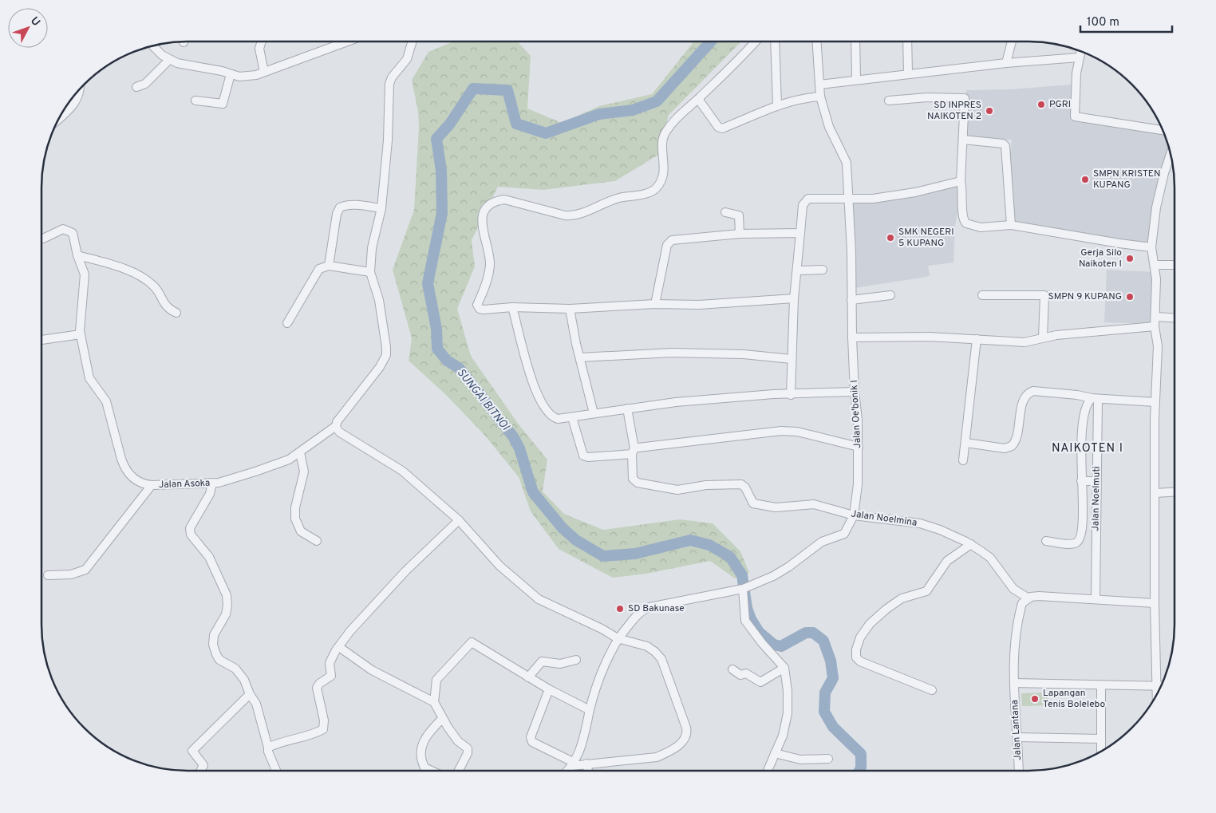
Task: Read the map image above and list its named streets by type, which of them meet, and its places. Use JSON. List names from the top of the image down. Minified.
{"streets":{"street":["Jalan Oe'bonik I","Jalan Asoka","Jalan Noelmuti","Jalan Noelmina","Jalan Lantana"]},"crossings":[["Jalan Oe'bonik I","Jalan Noelmina"],["Jalan Noelmina","Jalan Lantana"]],"districts":["NAIKOTEN I"],"water":["SUNGAI BITNOI"],"places":["PGRI","SD INPRES NAIKOTEN 2","SMPN KRISTEN KUPANG","SMK NEGERI 5 KUPANG","Gerja Silo Naikoten I","SMPN 9 KUPANG","SD Bakunase","Lapangan Tenis Bolelebo"],"scale_bar":"100 m","north":"top right"}
